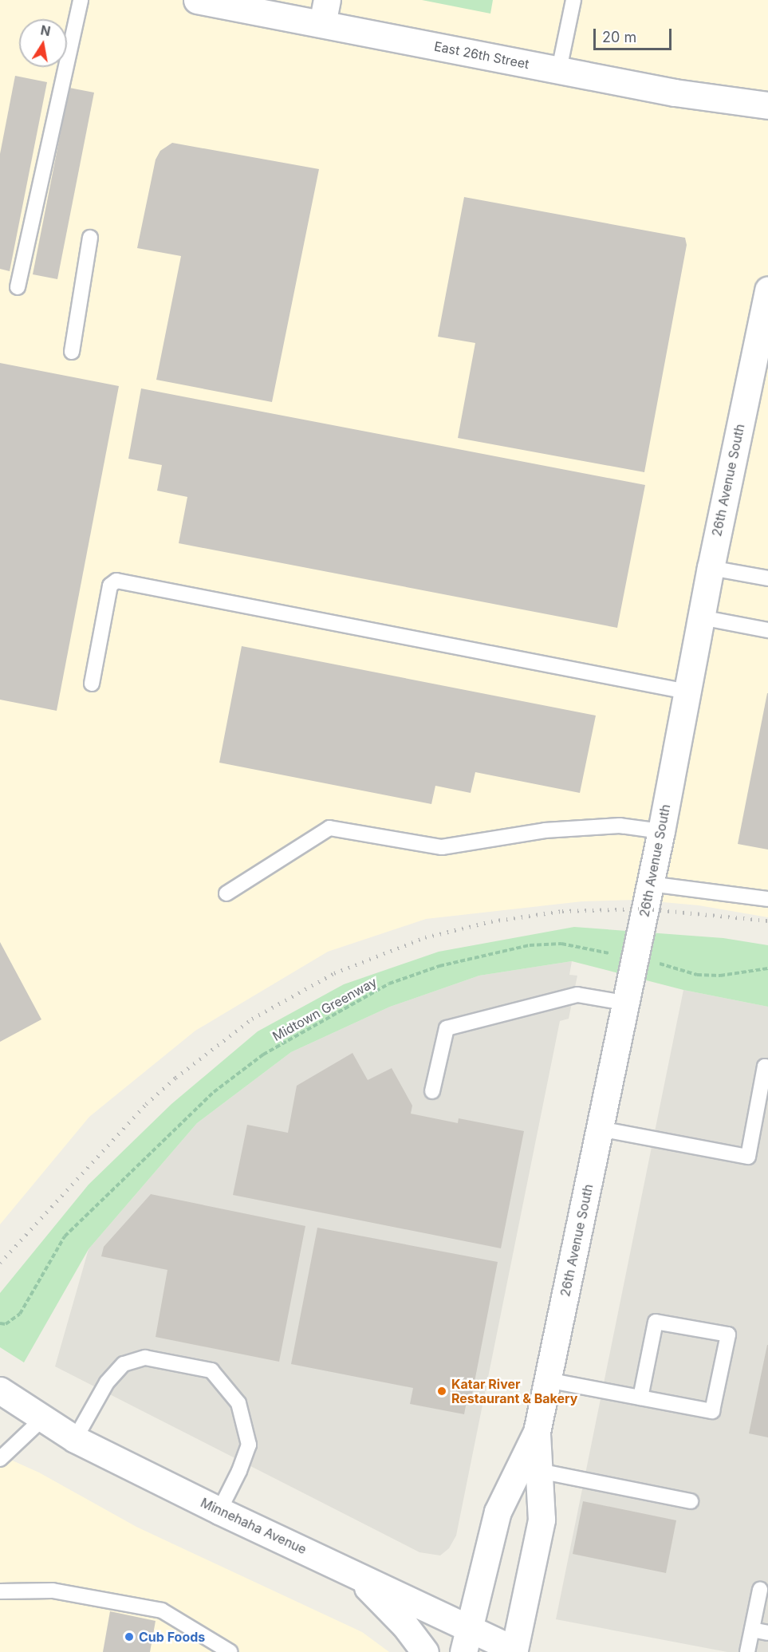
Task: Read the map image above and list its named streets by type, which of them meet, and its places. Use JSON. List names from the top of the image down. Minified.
{"streets":{"street":["East 26th Street","26th Avenue South","Minnehaha Avenue"],"path":["Midtown Greenway"]},"crossings":[["26th Avenue South","Midtown Greenway"],["26th Avenue South","Minnehaha Avenue"]],"places":["Katar River Restaurant & Bakery","Cub Foods"],"scale_bar":"20 m","north":"top"}
